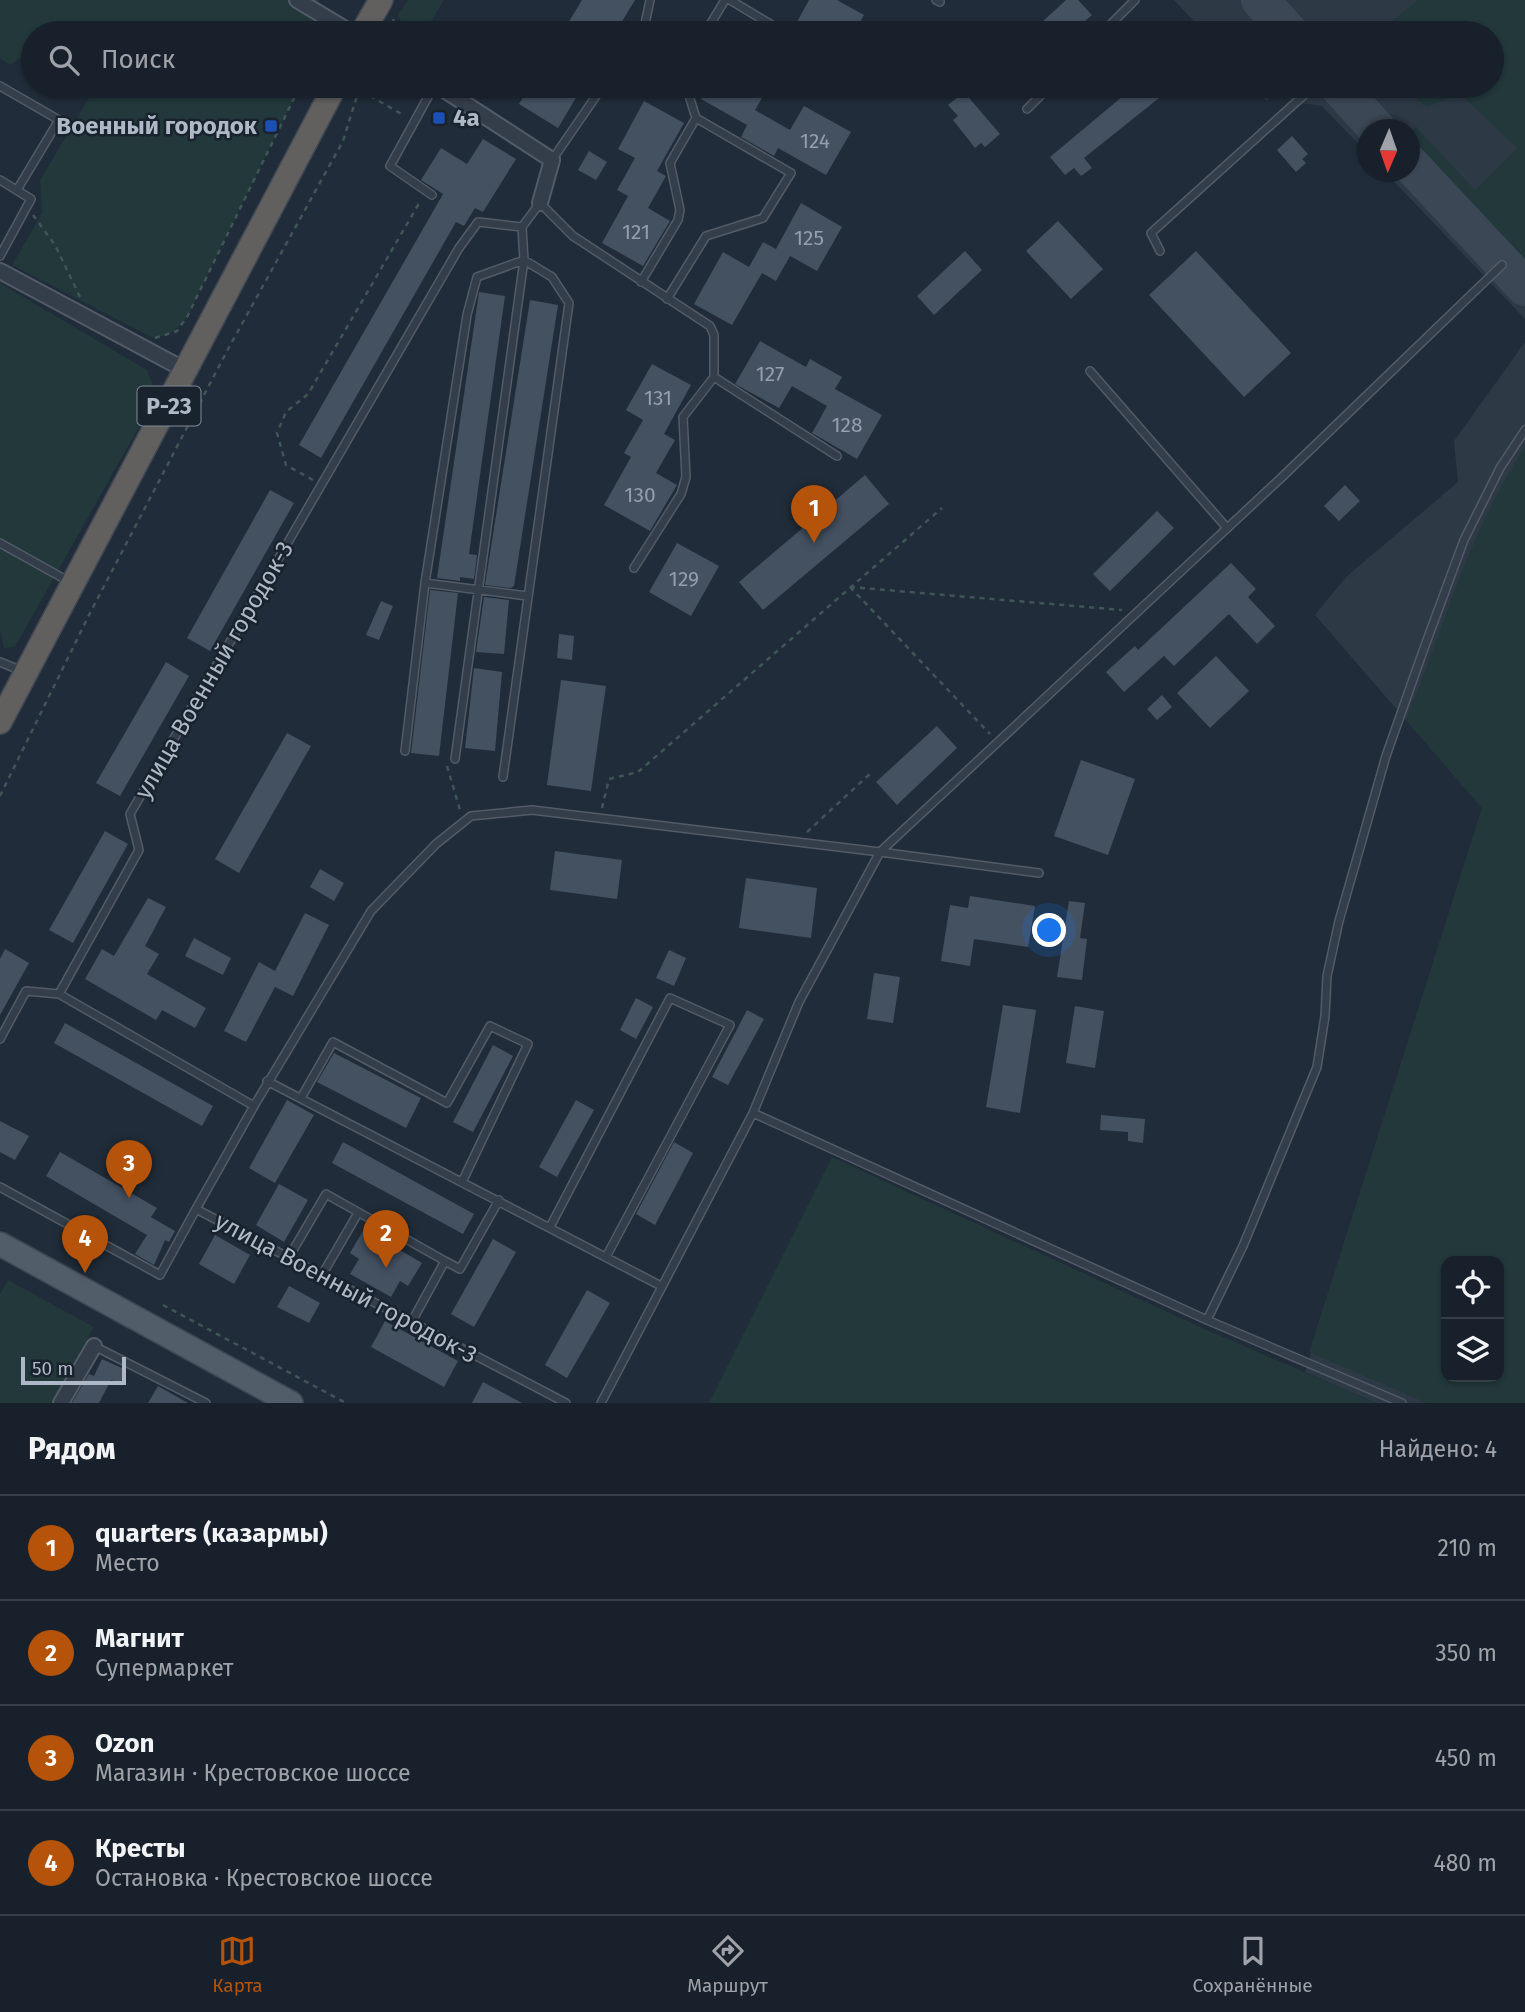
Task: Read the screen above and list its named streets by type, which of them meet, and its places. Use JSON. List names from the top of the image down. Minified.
{"streets":{"highway":["Р-23"],"lane":["улица Военный городок-3"]},"places":{"transit":["4а","Военный городок"]},"house_numbers":["124","121","125","127","131","128","130","129"],"scale_bar":"50 m","north":"bottom","page":{"search":"Поиск","pins":["1","3","2","4"],"scale":"50 m","heading":["Рядом","Найдено: 4"],"list":[{"mark":"1","name":"quarters (казармы)","note":"Место","value":"210 m"},{"mark":"2","name":"Магнит","note":"Супермаркет","value":"350 m"},{"mark":"3","name":"Ozon","note":"Магазин · Крестовское шоссе","value":"450 m"},{"mark":"4","name":"Кресты","note":"Остановка · Крестовское шоссе","value":"480 m"}],"nav":["Карта","Маршрут","Сохранённые"]}}
